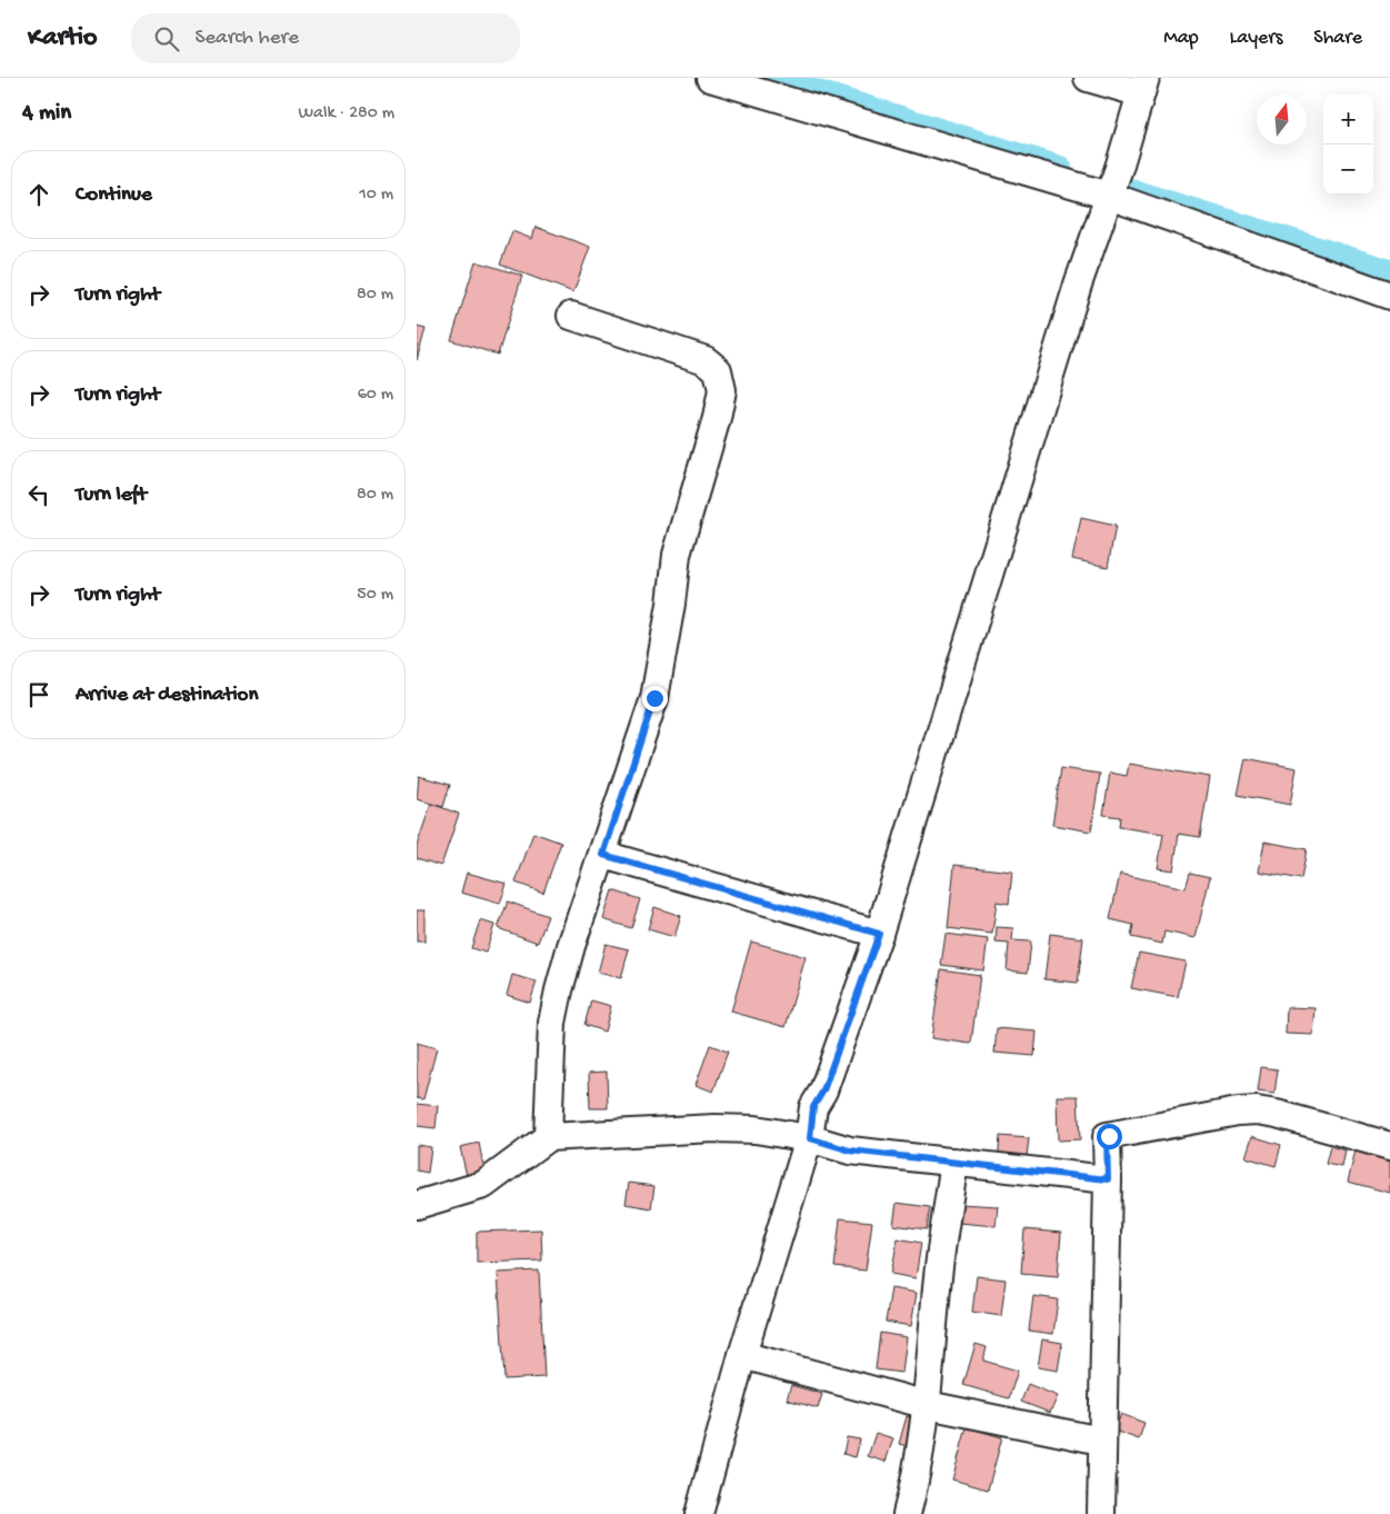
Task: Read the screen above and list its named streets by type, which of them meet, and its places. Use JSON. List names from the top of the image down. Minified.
{"north":"top","page":{"header":"Kartio","search":"Search here","nav":["Map","Layers","Share"],"heading":["4 min","Walk · 280 m"],"map_buttons":["+","−"],"list":[["Continue","10 m"],["Turn right","80 m"],["Turn right","60 m"],["Turn left","80 m"],["Turn right","50 m"],"Arrive at destination"]}}
